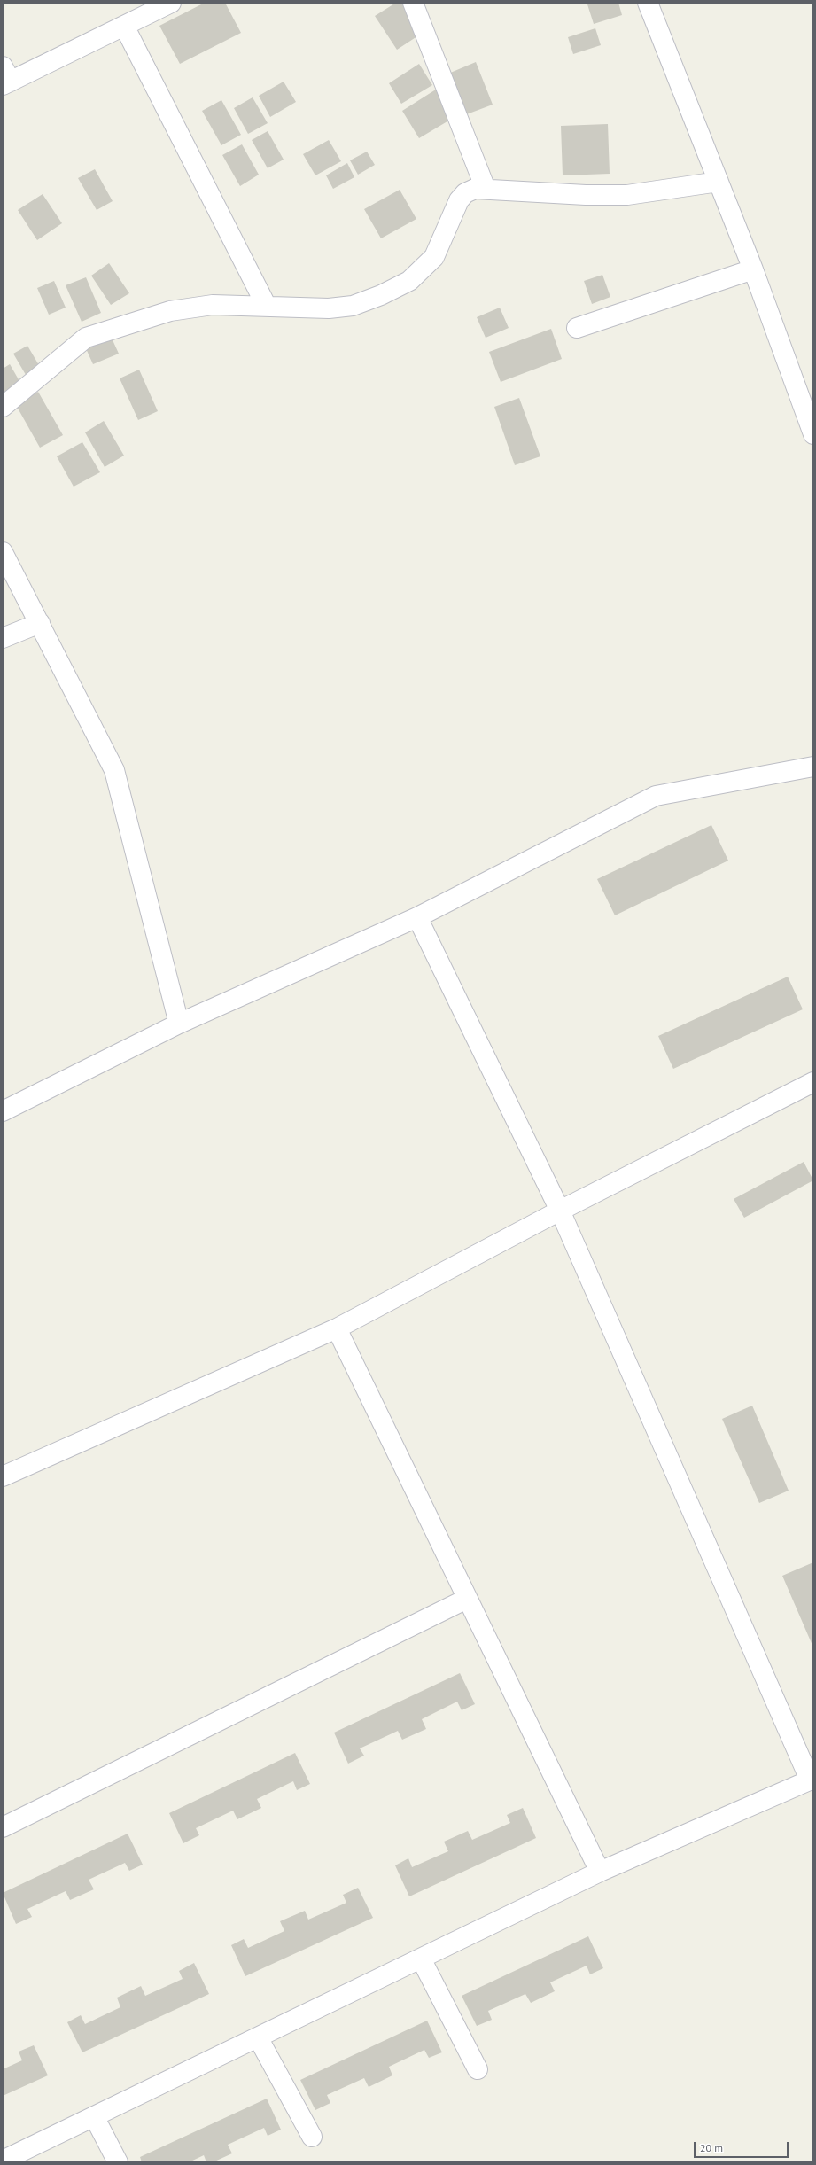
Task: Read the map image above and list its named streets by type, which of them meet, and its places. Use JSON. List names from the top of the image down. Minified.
{"scale_bar":"20 m"}
